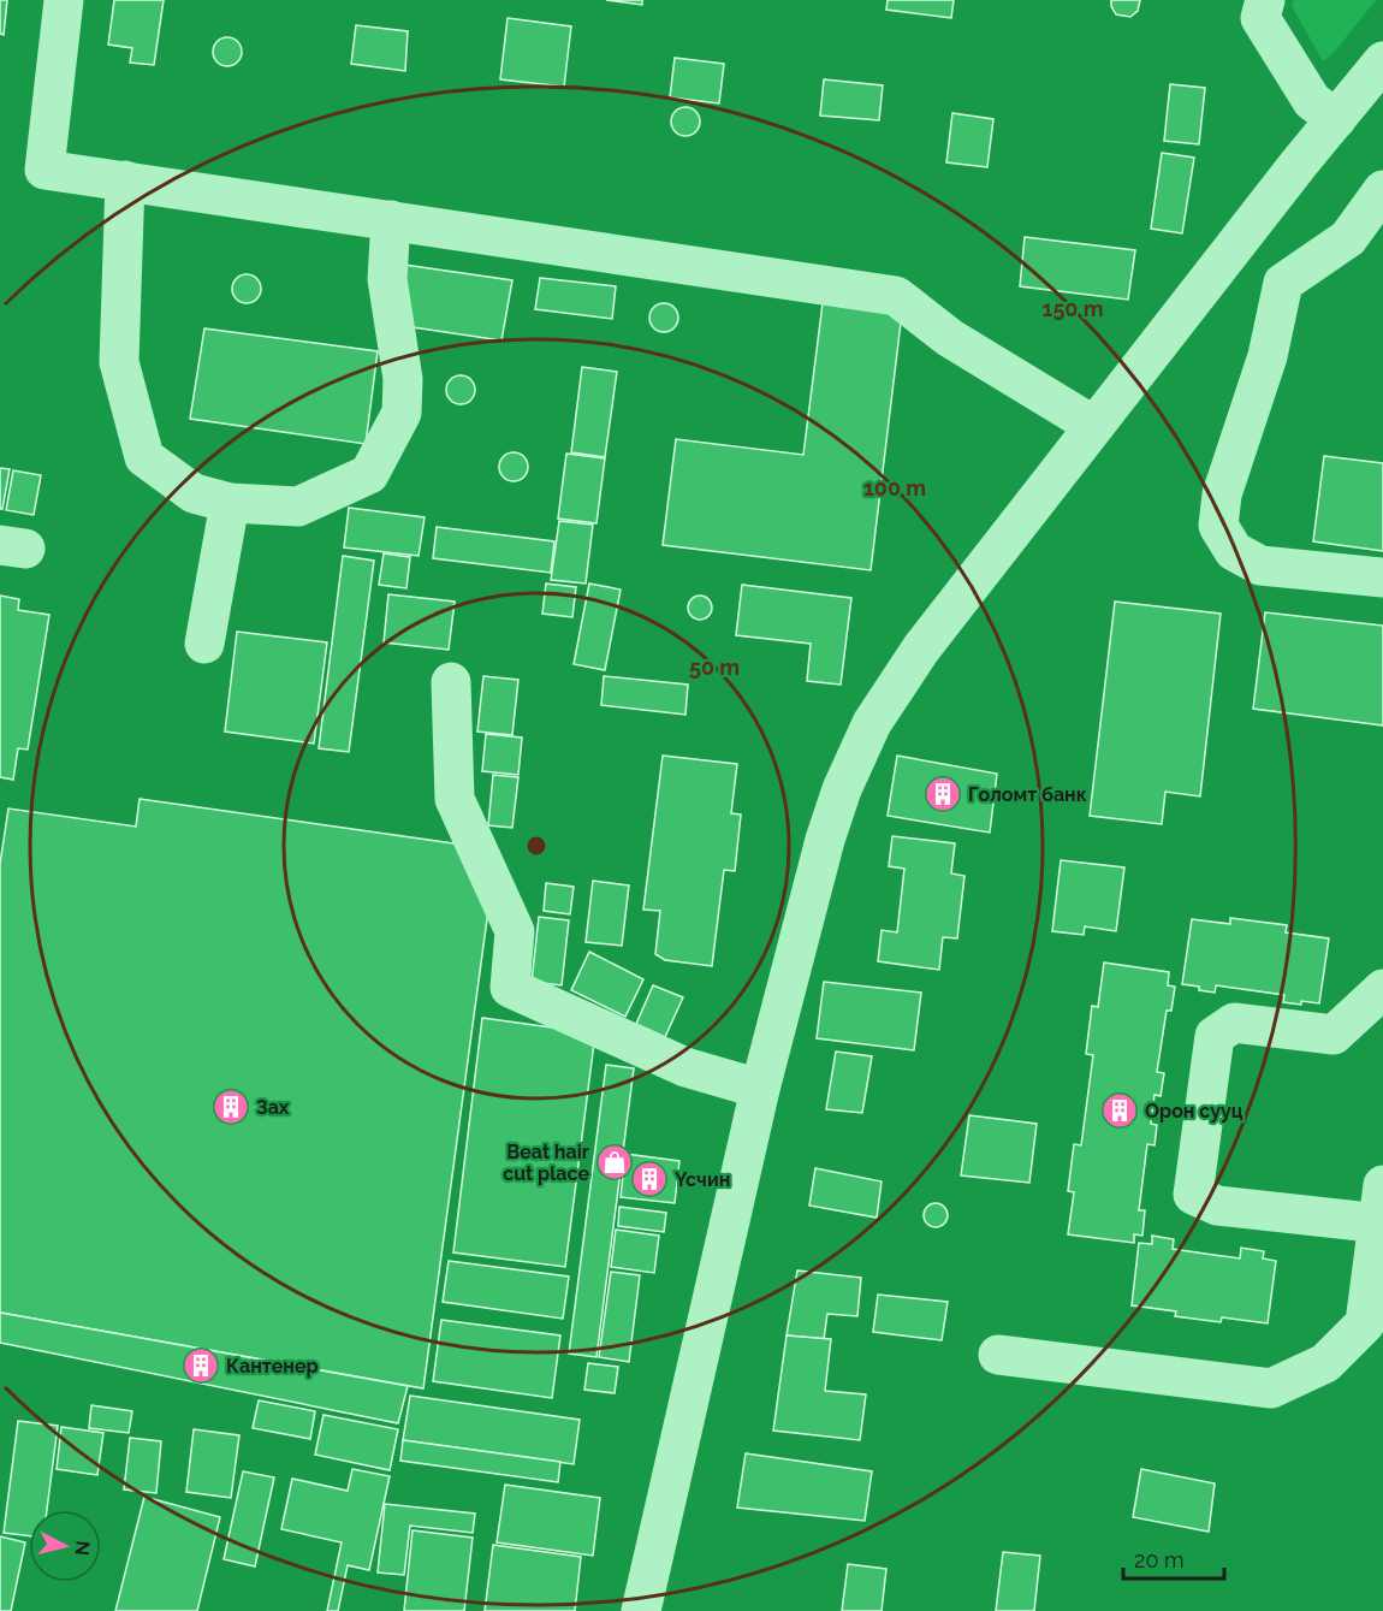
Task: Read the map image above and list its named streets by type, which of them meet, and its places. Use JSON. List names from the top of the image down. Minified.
{"places":{"building":["Голомт банк","Зах","Орон сууц","Үсчин","Кантенер"],"shop":["Beat hair cut place"]},"scale_bar":"20 m","north":"right","rings":["150 m","100 m","50 m"]}
